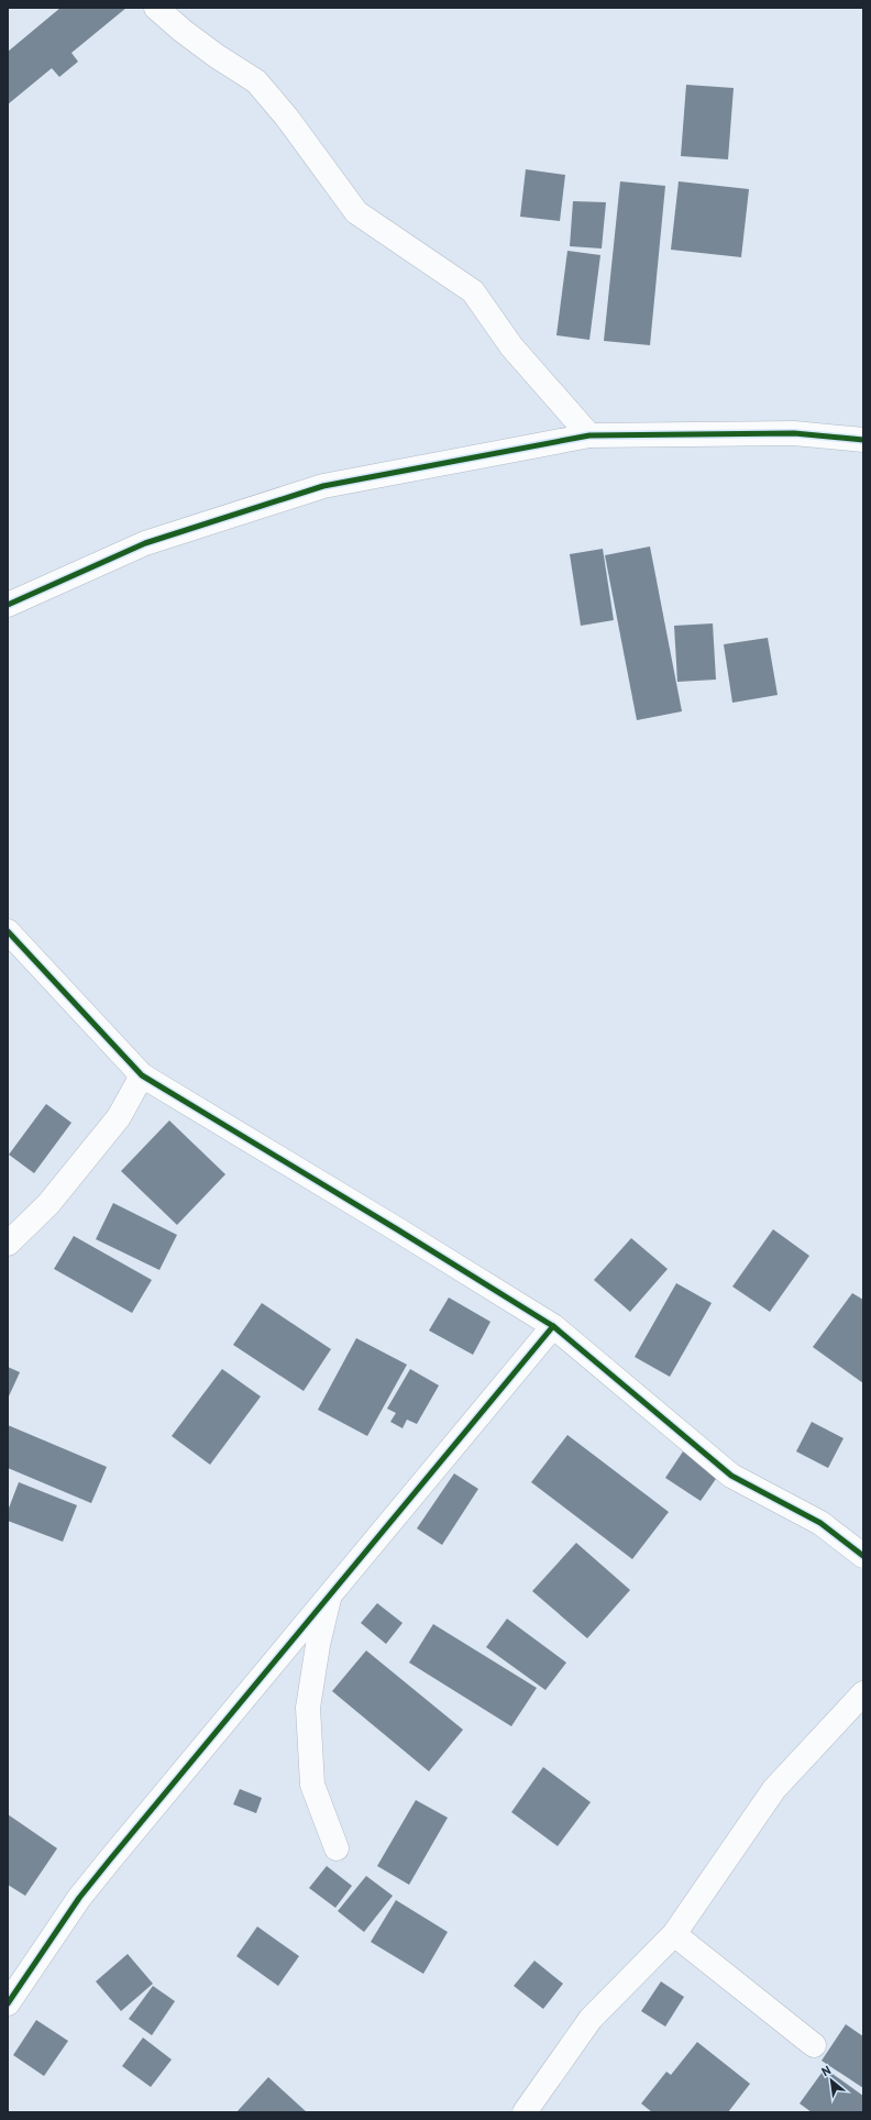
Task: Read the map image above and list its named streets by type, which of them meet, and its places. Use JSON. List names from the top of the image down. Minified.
{"north":"top left"}
